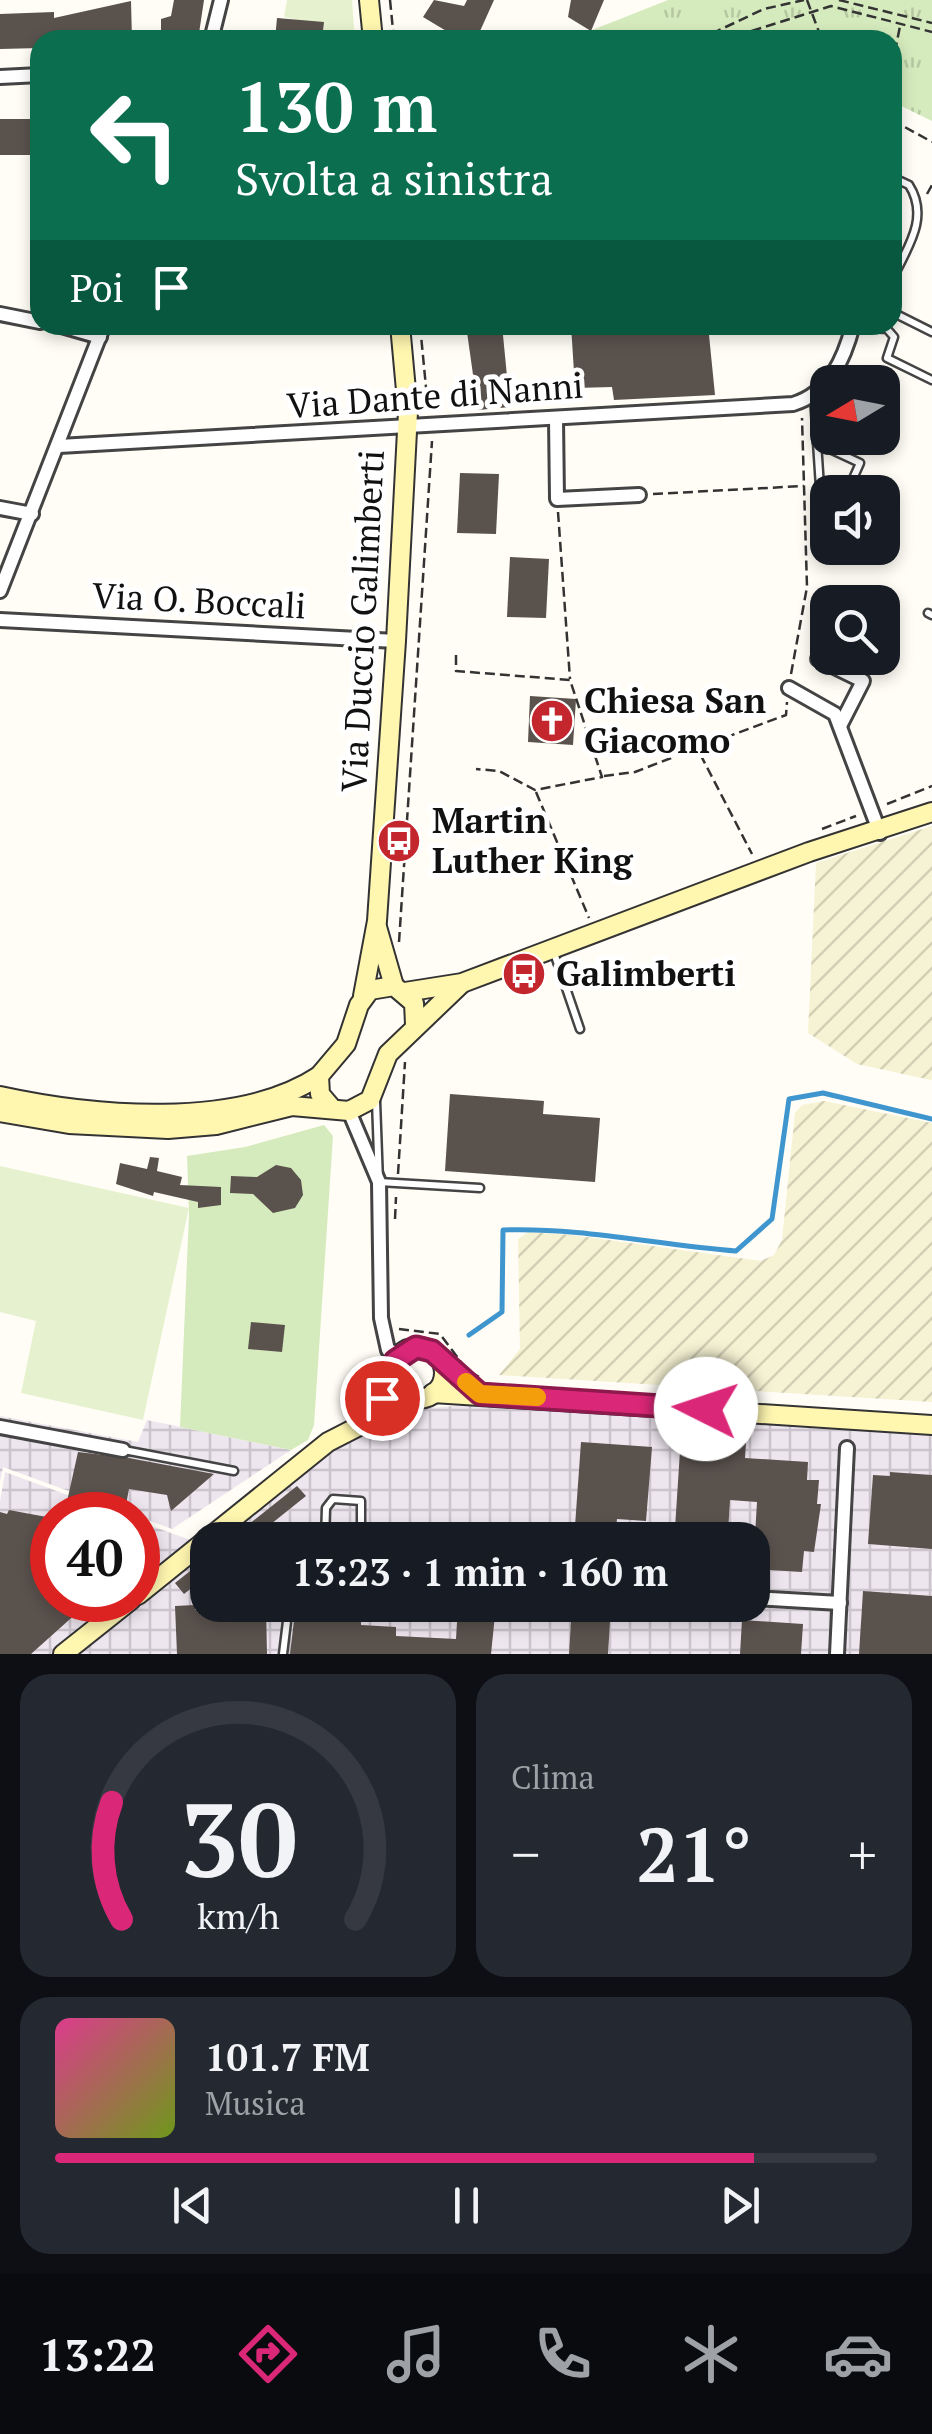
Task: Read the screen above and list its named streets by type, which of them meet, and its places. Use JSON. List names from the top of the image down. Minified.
{"streets":{"street":["Via Dante di Nanni","Via O. Boccali","Via Duccio Galimberti"]},"crossings":[["Via Dante di Nanni","Via Duccio Galimberti"],["Via O. Boccali","Via Duccio Galimberti"]],"places":{"church":["Chiesa San Giacomo"],"bus stop":["Martin Luther King","Galimberti"]},"north":"left","page":{"turn":["130 m","Svolta a sinistra"],"then":"Poi","limit":"40","trip":"13:23 · 1 min · 160 m","tile":"Clima","heat":["−","21°","+"],"song":["101.7 FM","Musica"],"tabs":"13:22","gauge":["30","km/h"]}}
